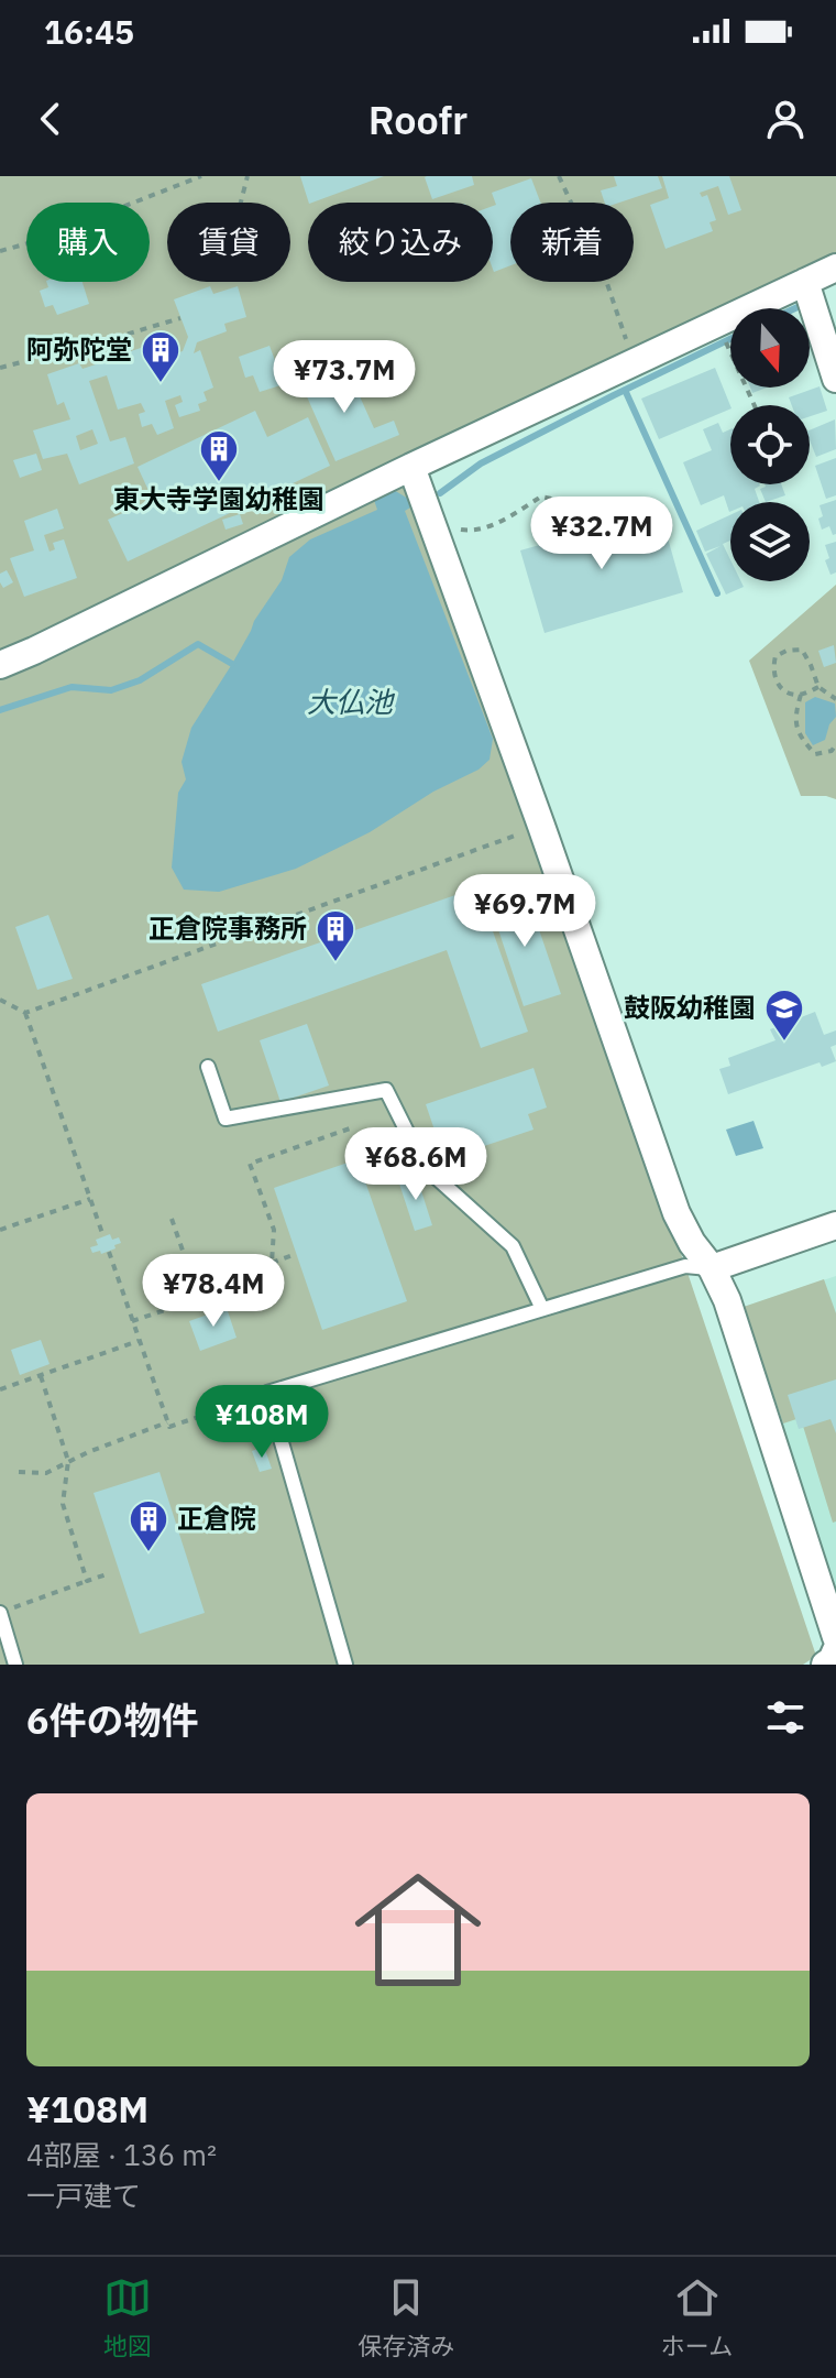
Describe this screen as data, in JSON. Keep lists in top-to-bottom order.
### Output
{
  "water": ["大仏池"],
  "places": {
    "building": [
      "阿弥陀堂",
      "東大寺学園幼稚園",
      "正倉院事務所",
      "正倉院"
    ],
    "school or university": ["鼓阪幼稚園"]
  },
  "north": "bottom",
  "page": {
    "status": "16:45",
    "header": "Roofr",
    "chip": [
      "購入",
      "賃貸",
      "絞り込み",
      "新着"
    ],
    "price": [
      "¥73.7M",
      "¥32.7M",
      "¥69.7M",
      "¥68.6M",
      "¥78.4M",
      "¥108M"
    ],
    "heading": "6件の物件",
    "list": [
      {
        "name": "¥108M",
        "note": "4部屋 · 136 m² · 一戸建て"
      }
    ],
    "tabs": ["地図", "保存済み", "ホーム"]
  }
}
